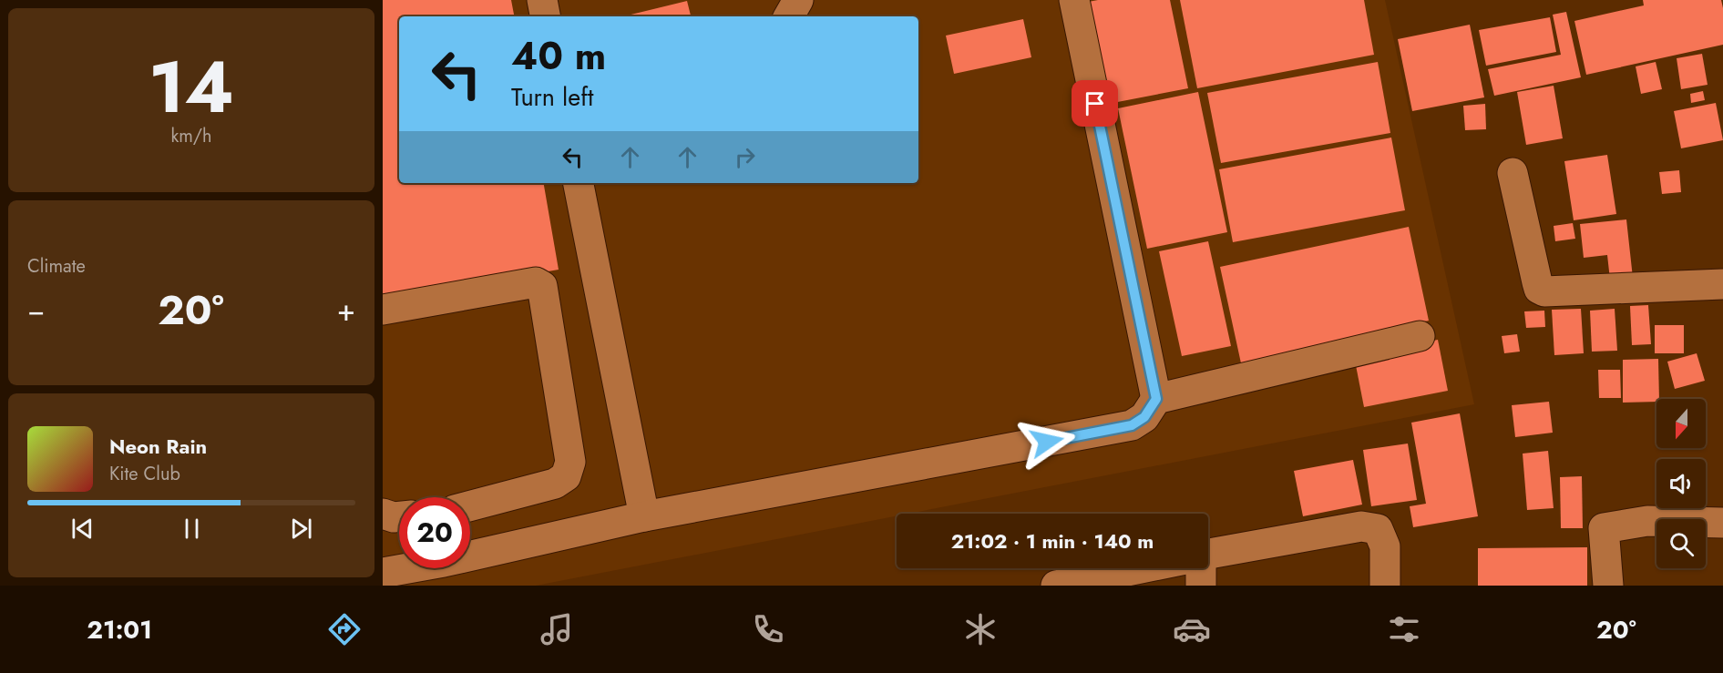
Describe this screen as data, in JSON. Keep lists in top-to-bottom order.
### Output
{
  "north": "bottom",
  "page": {
    "tile": [
      ["14", "km/h"],
      "Climate"
    ],
    "turn": ["40 m", "Turn left"],
    "heat": ["−", "20°", "+"],
    "song": ["Neon Rain", "Kite Club"],
    "limit": "20",
    "trip": "21:02 · 1 min · 140 m",
    "tabs": ["21:01", "20°"]
  }
}
